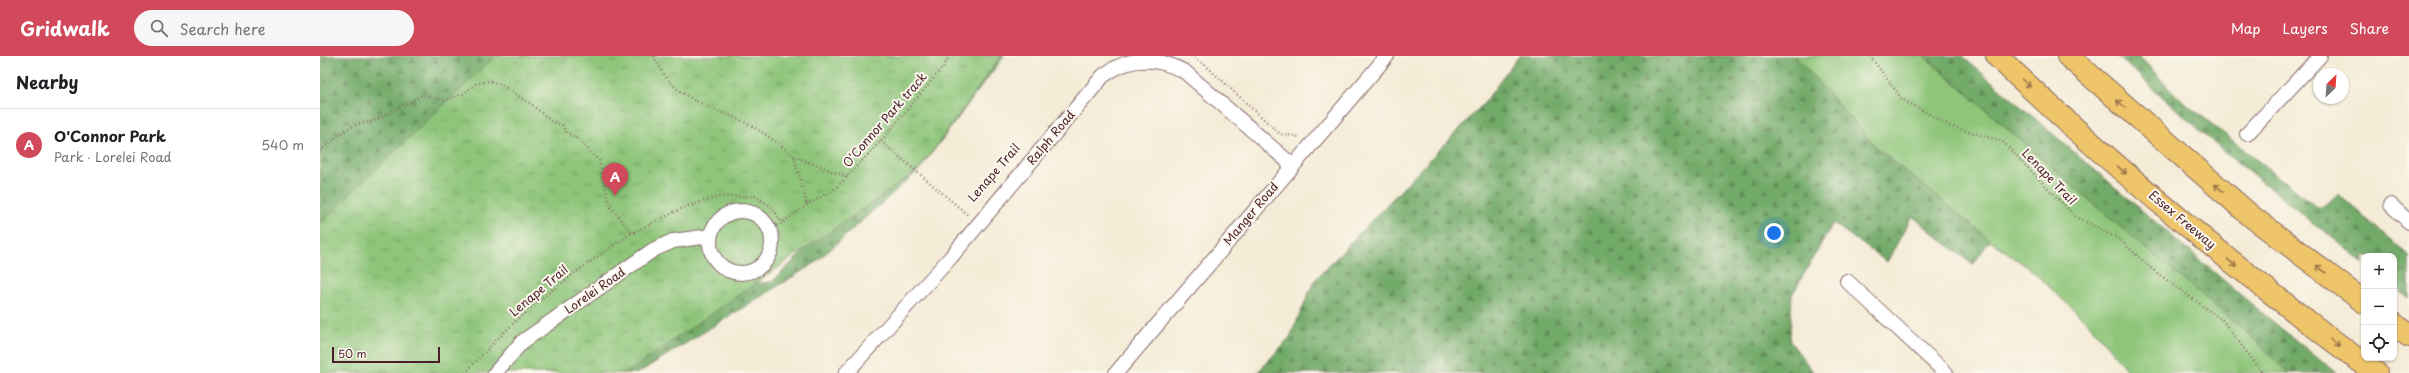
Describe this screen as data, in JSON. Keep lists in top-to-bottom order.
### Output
{
  "streets": {
    "highway": ["Essex Freeway"],
    "street": ["Ralph Road", "Manger Road", "Lorelei Road"],
    "path": ["O'Connor Park track", "Lenape Trail"]
  },
  "crossings": [
    ["O'Connor Park track", "Lenape Trail"],
    ["O'Connor Park track", "Lorelei Road"],
    ["Ralph Road", "Manger Road"],
    ["Lenape Trail", "Lorelei Road"]
  ],
  "scale_bar": "50 m",
  "north": "top right",
  "page": {
    "header": "Gridwalk",
    "search": "Search here",
    "nav": ["Map", "Layers", "Share"],
    "heading": "Nearby",
    "list": [
      {
        "mark": "A",
        "name": "O'Connor Park",
        "note": "Park · Lorelei Road",
        "value": "540 m"
      }
    ],
    "pins": "A",
    "map_buttons": ["+", "−"],
    "scale": "50 m"
  }
}
